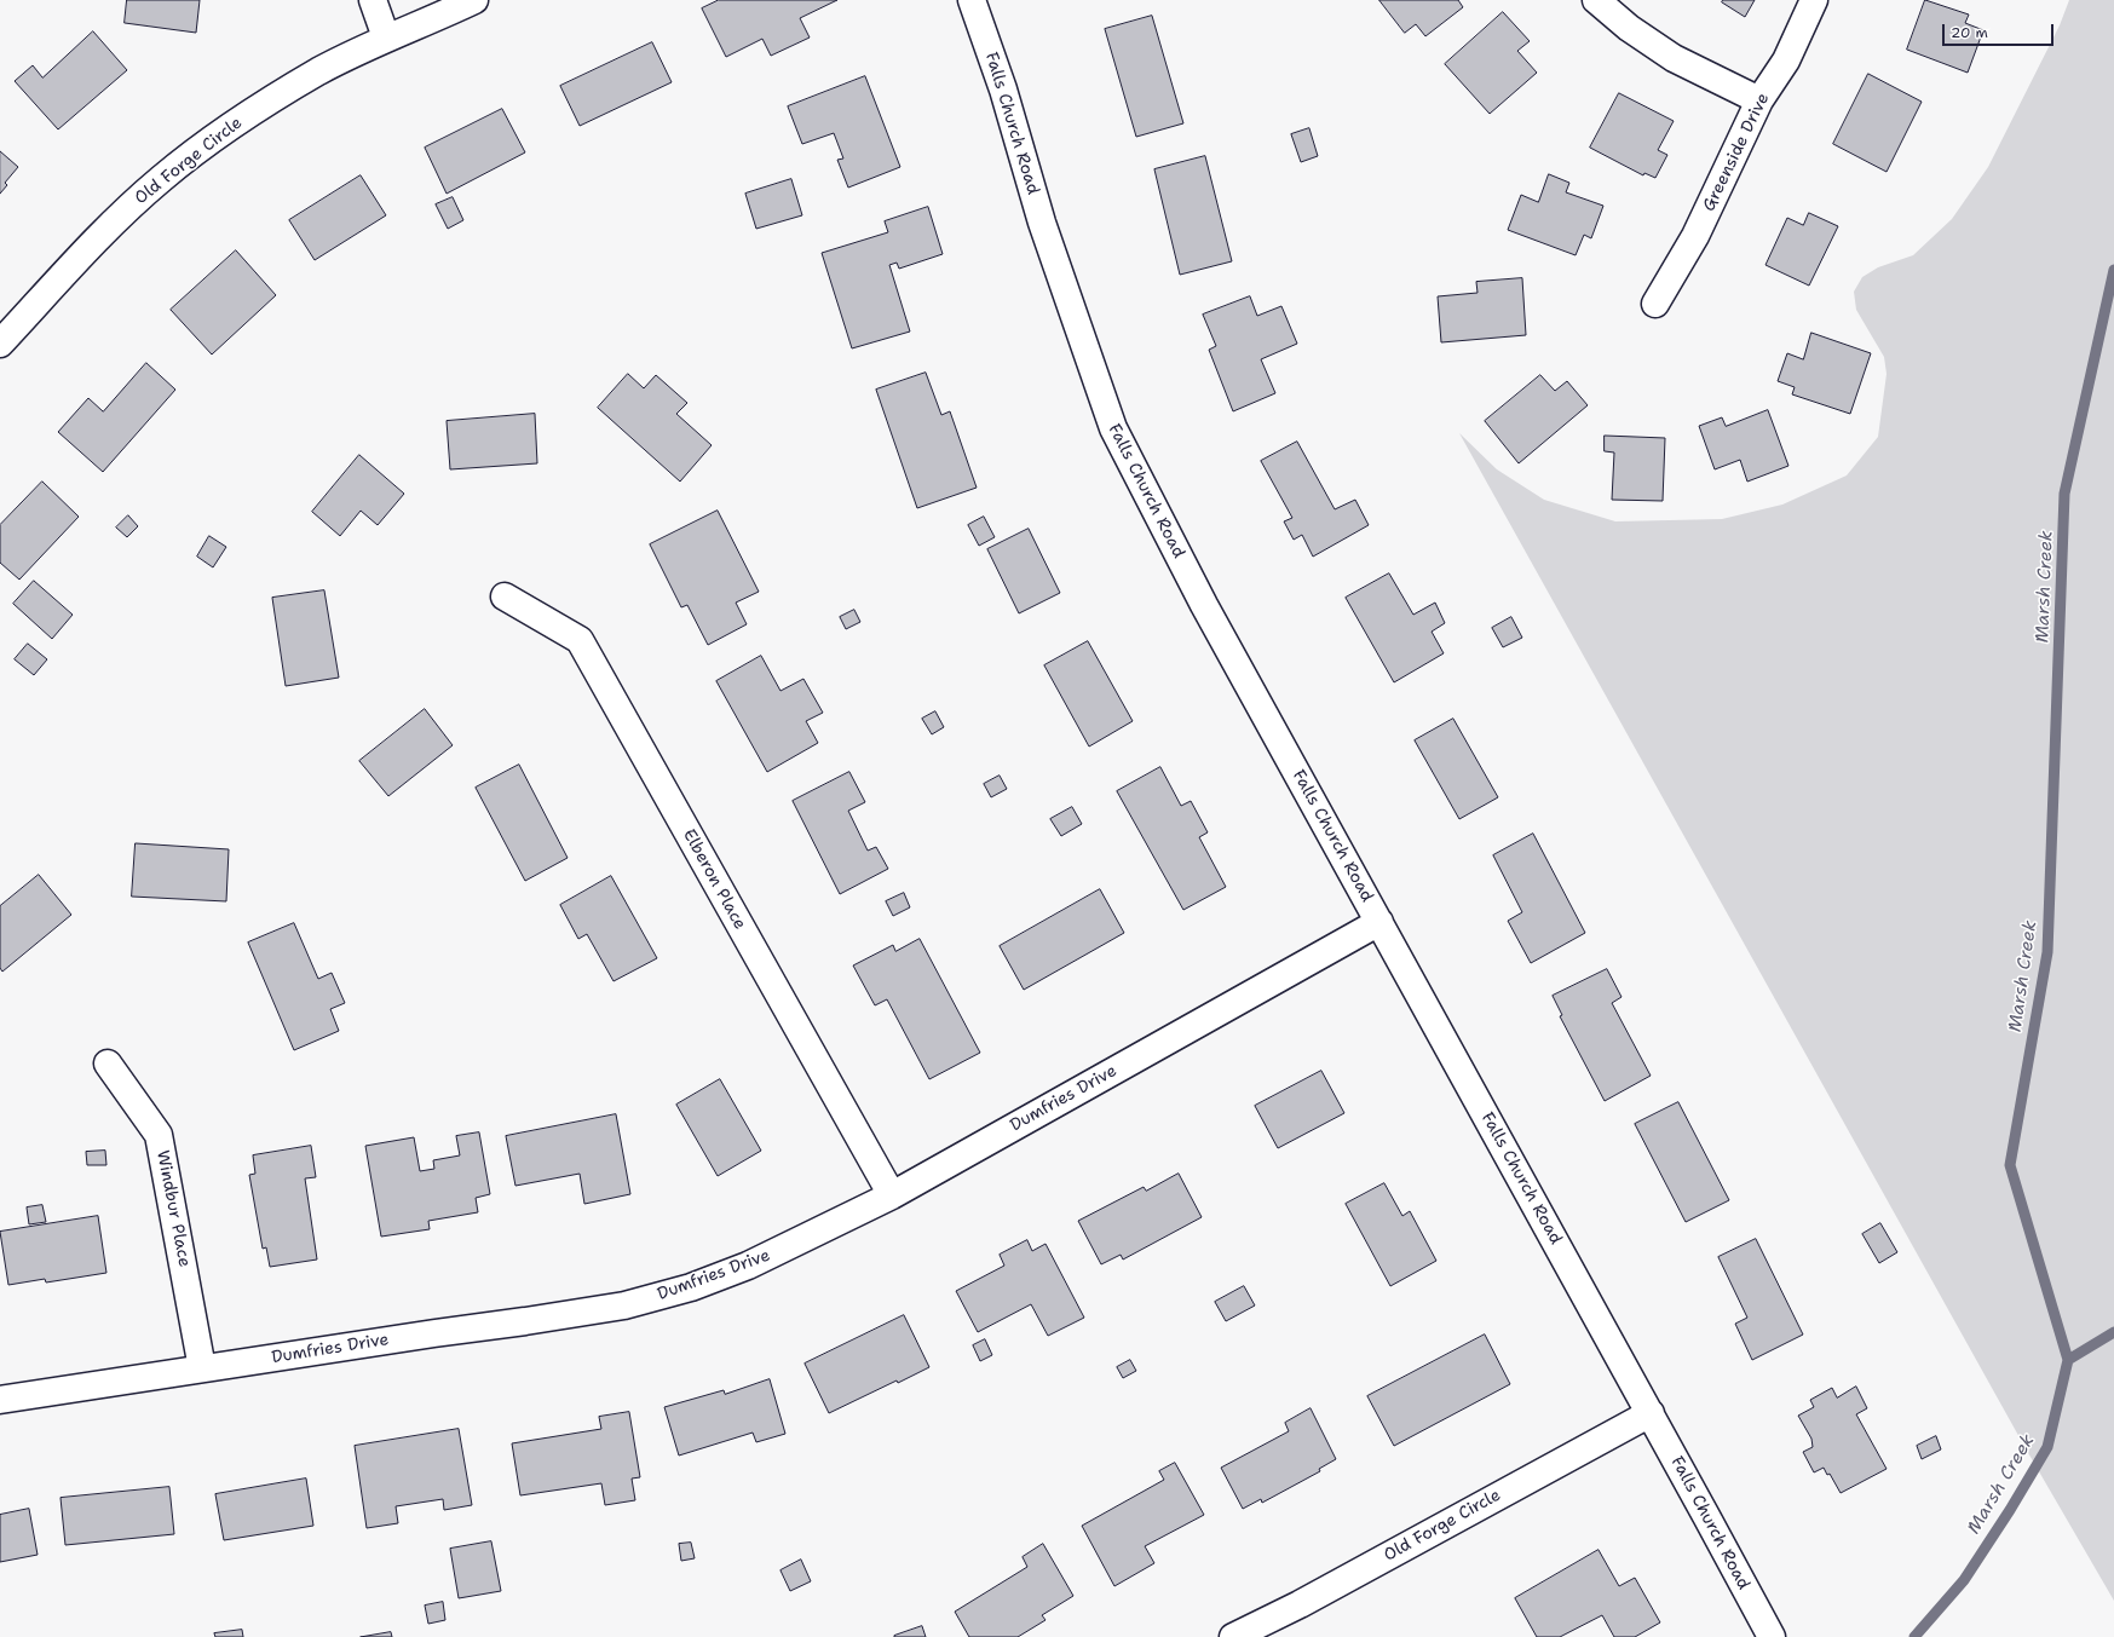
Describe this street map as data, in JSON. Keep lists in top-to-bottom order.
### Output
{
  "streets": {
    "street": [
      "Falls Church Road",
      "Greenside Drive",
      "Old Forge Circle",
      "Elberon Place",
      "Dumfries Drive",
      "Windbur Place"
    ]
  },
  "crossings": [
    ["Falls Church Road", "Old Forge Circle"],
    ["Falls Church Road", "Dumfries Drive"],
    ["Elberon Place", "Dumfries Drive"],
    ["Dumfries Drive", "Windbur Place"]
  ],
  "water": ["Marsh Creek"],
  "scale_bar": "20 m"
}
